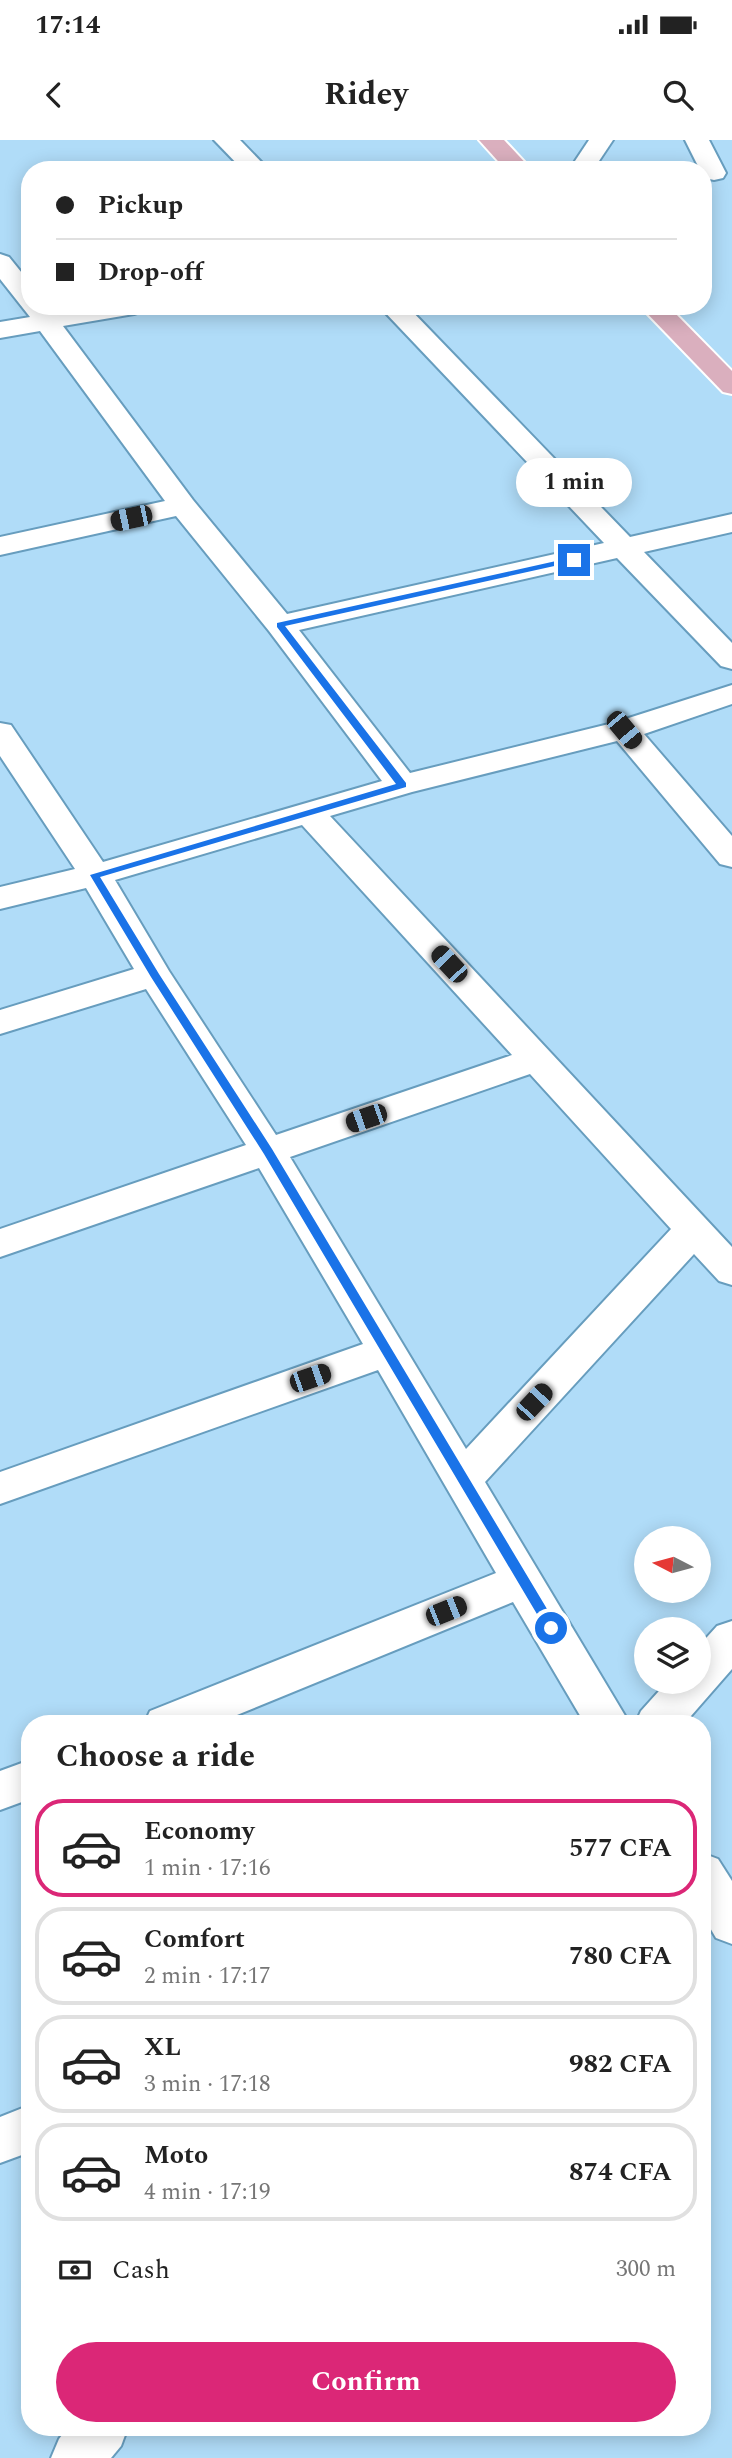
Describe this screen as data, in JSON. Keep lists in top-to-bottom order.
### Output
{
  "north": "left",
  "page": {
    "status": "17:14",
    "header": "Ridey",
    "banner": ["Pickup", "Drop-off"],
    "bubble": "1 min",
    "heading": "Choose a ride",
    "list": [
      {
        "name": "Economy",
        "note": "1 min · 17:16",
        "value": "577 CFA"
      },
      {
        "name": "Comfort",
        "note": "2 min · 17:17",
        "value": "780 CFA"
      },
      {
        "name": "XL",
        "note": "3 min · 17:18",
        "value": "982 CFA"
      },
      {
        "name": "Moto",
        "note": "4 min · 17:19",
        "value": "874 CFA"
      }
    ],
    "pay": ["Cash", "300 m"],
    "buttons": "Confirm"
  }
}
